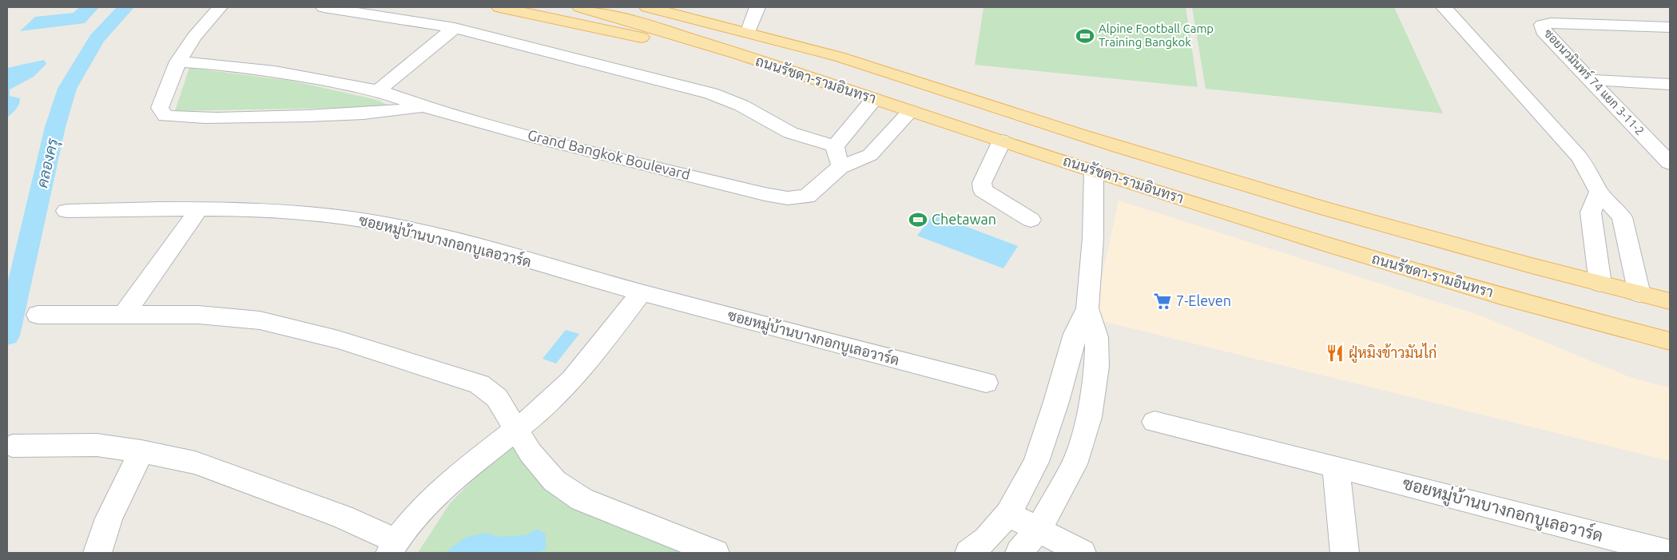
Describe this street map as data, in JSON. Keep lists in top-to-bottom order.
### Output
{
  "streets": {
    "main road": ["ถนนรัชดา-รามอินทรา"],
    "street": ["ซอยนวมินทร์ 74 แยก 3-11-2", "Grand Bangkok Boulevard", "ซอยหมู่บ้านบางกอกบูเลอวาร์ด"]
  },
  "crossings": [
    ["ถนนรัชดา-รามอินทรา", "Grand Bangkok Boulevard"]
  ],
  "water": ["คลองครุ"],
  "places": {
    "sports": ["Alpine Football Camp Training Bangkok", "Chetawan"],
    "supermarket": ["7-Eleven"],
    "restaurant": ["ฝู่หมิงข้าวมันไก่"]
  }
}
